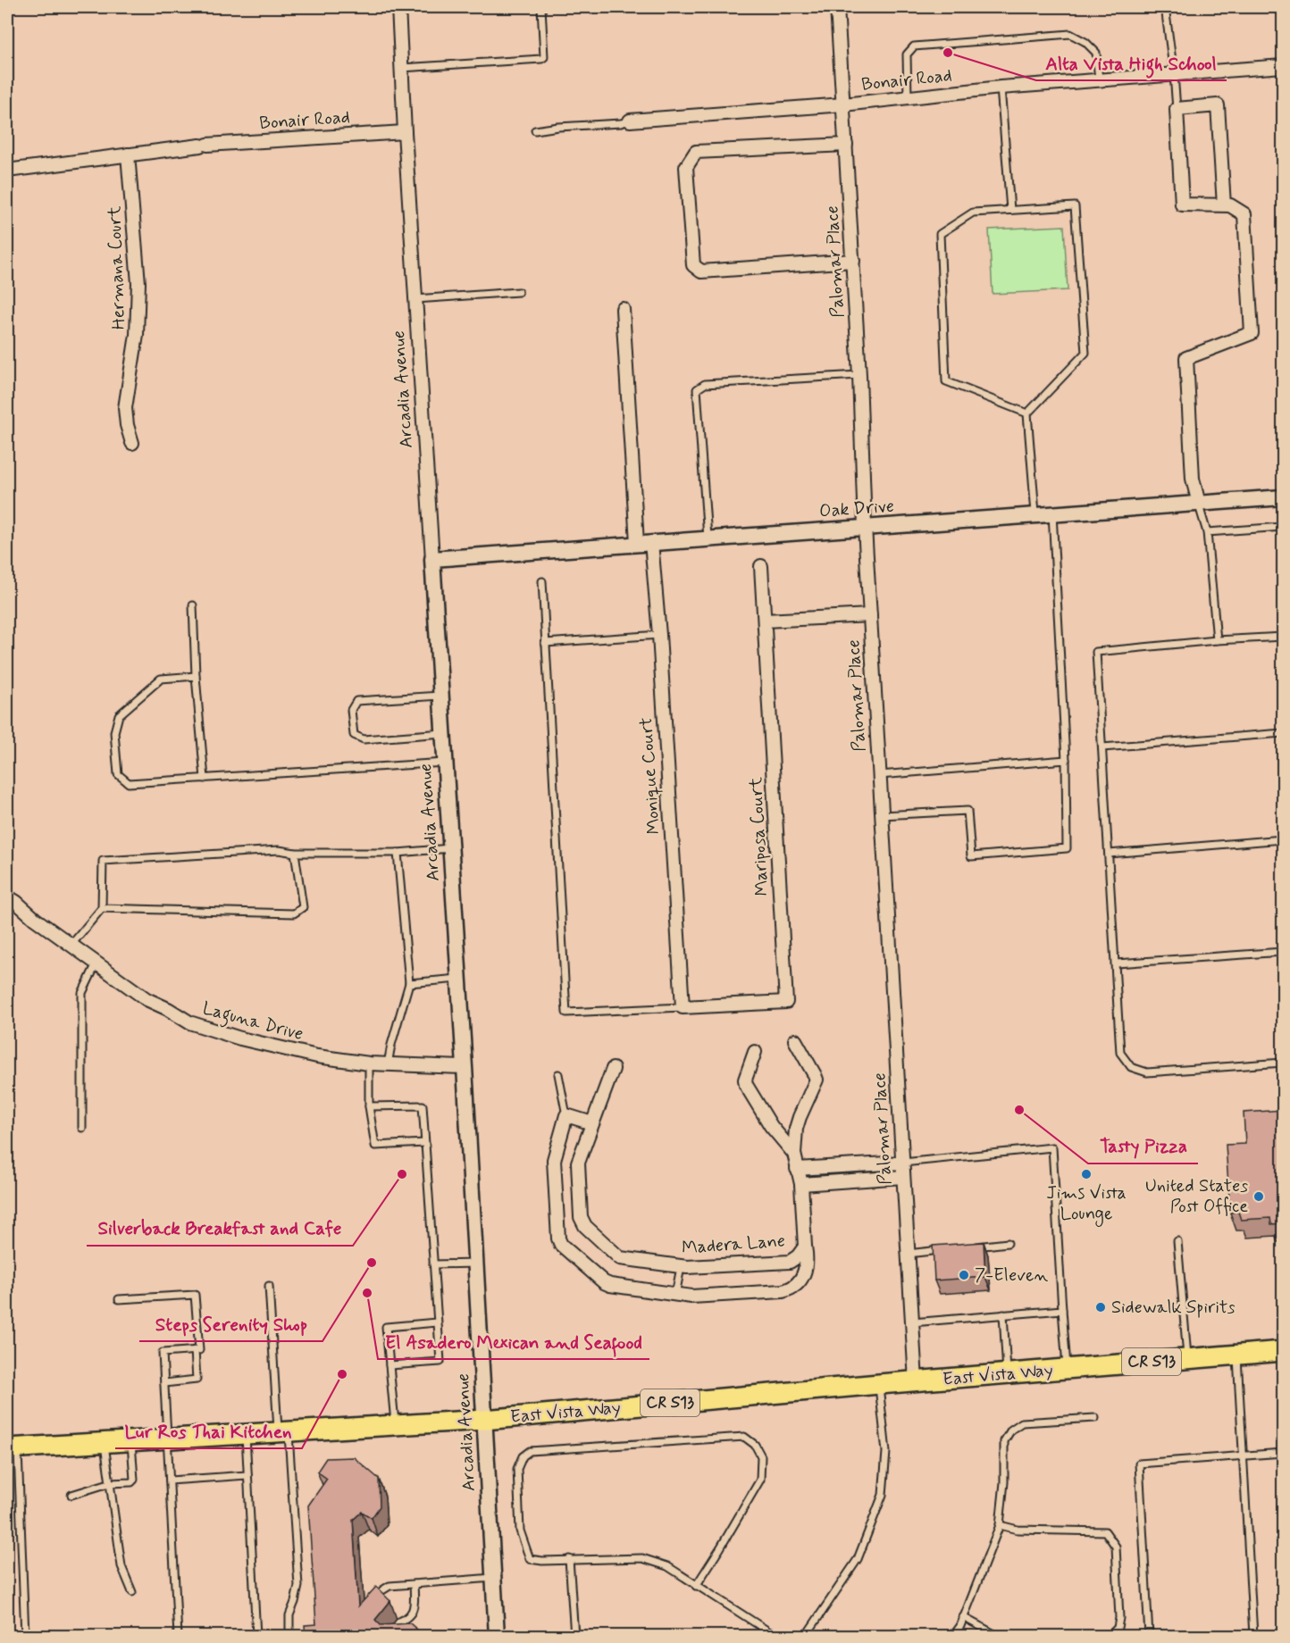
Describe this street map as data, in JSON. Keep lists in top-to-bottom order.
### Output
{
  "streets": {
    "main road": ["CR S13", "East Vista Way"],
    "street": [
      "Bonair Road",
      "Palomar Place",
      "Hermana Court",
      "Arcadia Avenue",
      "Oak Drive",
      "Monique Court",
      "Mariposa Court",
      "Laguna Drive",
      "Madera Lane"
    ]
  },
  "crossings": [
    ["Bonair Road", "Palomar Place"],
    ["Bonair Road", "Hermana Court"],
    ["Bonair Road", "Arcadia Avenue"],
    ["Palomar Place", "Oak Drive"],
    ["Palomar Place", "East Vista Way"],
    ["Arcadia Avenue", "Oak Drive"],
    ["Arcadia Avenue", "Laguna Drive"],
    ["Arcadia Avenue", "East Vista Way"],
    ["Oak Drive", "Monique Court"],
    ["Monique Court", "Mariposa Court"]
  ],
  "places": [
    "Alta Vista High School",
    "Tasty Pizza",
    "Silverback Breakfast and Cafe",
    "Jims Vista Lounge",
    "United States Post Office",
    "Steps Serenity Shop",
    "7-Eleven",
    "El Asadero Mexican and Seafood",
    "Sidewalk Spirits",
    "Lur Ros Thai Kitchen"
  ]
}
